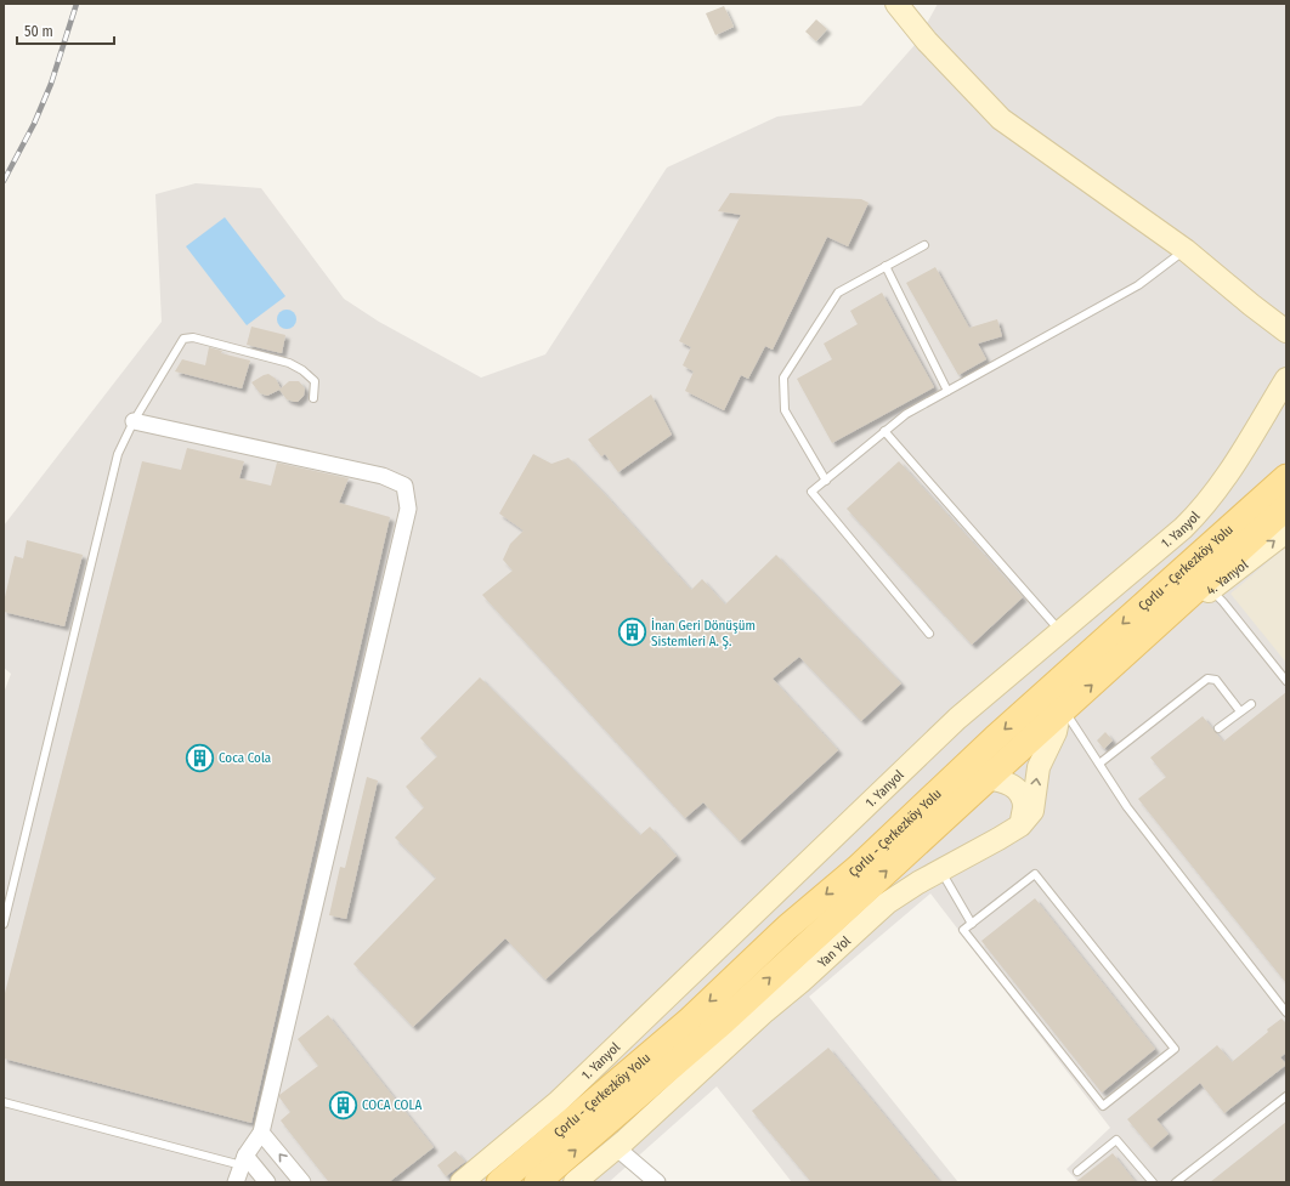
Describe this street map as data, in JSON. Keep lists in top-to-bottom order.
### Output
{
  "streets": {
    "main road": [
      "1. Yanyol",
      "Çorlu - Çerkezköy Yolu",
      "4. Yanyol",
      "Yan Yol"
    ]
  },
  "crossings": [
    ["Çorlu - Çerkezköy Yolu", "4. Yanyol"],
    ["Çorlu - Çerkezköy Yolu", "Yan Yol"]
  ],
  "one_way": ["4. Yanyol"],
  "places": {
    "building": ["İnan Geri Dönüşüm Sistemleri A. Ş.", "Coca Cola", "COCA COLA"]
  },
  "scale_bar": "50 m"
}
